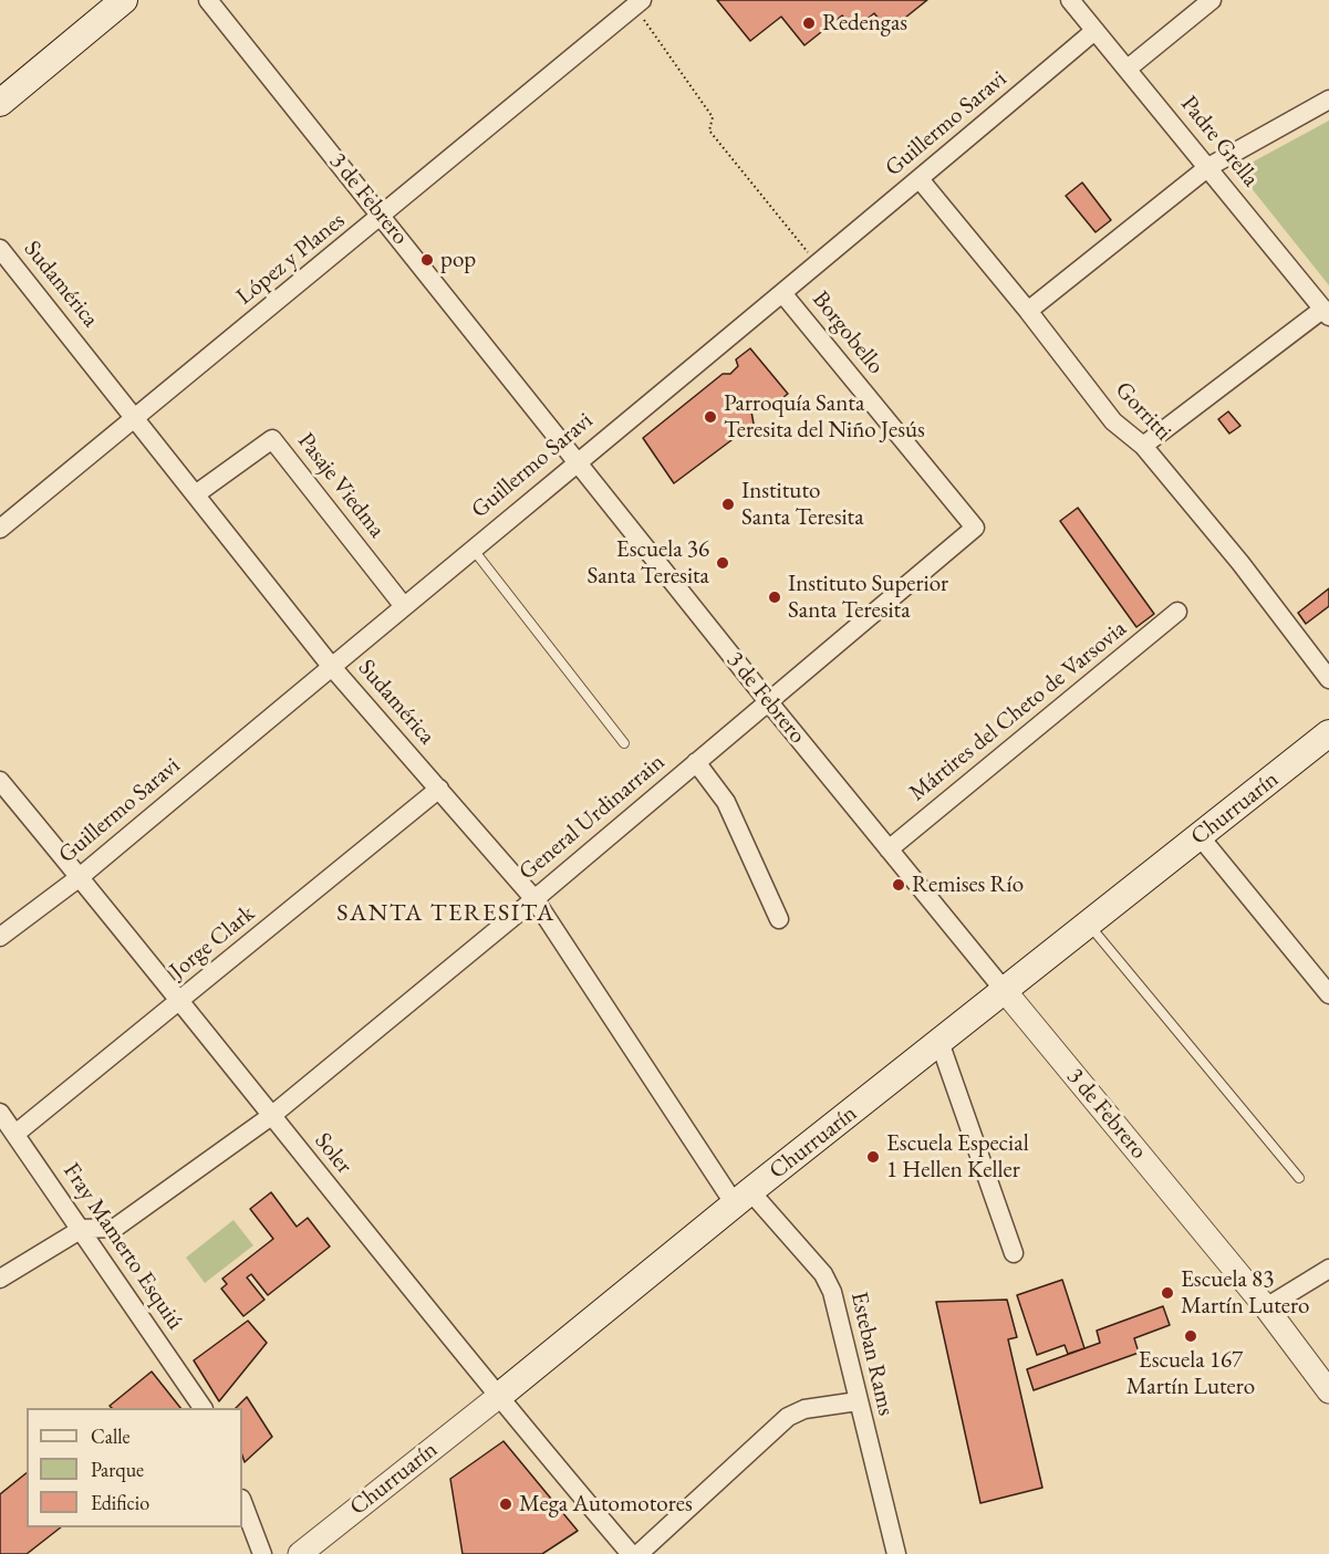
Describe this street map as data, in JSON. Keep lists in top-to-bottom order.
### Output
{
  "streets": {
    "main road": ["Churruarín"],
    "street": [
      "Guillermo Saravi",
      "Padre Grella",
      "3 de Febrero",
      "López y Planes",
      "Sudamérica",
      "Borgobello",
      "Gorritti",
      "Pasaje Viedma",
      "Mártires del Cheto de Varsovia",
      "General Urdinarrain",
      "Jorge Clark",
      "Soler",
      "Fray Mamerto Esquiú",
      "Esteban Rams"
    ]
  },
  "crossings": [
    ["Guillermo Saravi", "Padre Grella"],
    ["Guillermo Saravi", "3 de Febrero"],
    ["Guillermo Saravi", "Sudamérica"],
    ["Guillermo Saravi", "Borgobello"],
    ["Guillermo Saravi", "Gorritti"],
    ["Guillermo Saravi", "Pasaje Viedma"],
    ["Guillermo Saravi", "Soler"],
    ["3 de Febrero", "López y Planes"],
    ["3 de Febrero", "Mártires del Cheto de Varsovia"],
    ["3 de Febrero", "Churruarín"],
    ["3 de Febrero", "General Urdinarrain"],
    ["López y Planes", "Sudamérica"],
    ["Sudamérica", "Pasaje Viedma"],
    ["Sudamérica", "Churruarín"],
    ["Sudamérica", "General Urdinarrain"],
    ["Sudamérica", "Jorge Clark"],
    ["Sudamérica", "Esteban Rams"],
    ["Borgobello", "General Urdinarrain"],
    ["Churruarín", "Soler"],
    ["Churruarín", "Esteban Rams"],
    ["General Urdinarrain", "Soler"],
    ["General Urdinarrain", "Fray Mamerto Esquiú"],
    ["Jorge Clark", "Soler"],
    ["Jorge Clark", "Fray Mamerto Esquiú"]
  ],
  "districts": ["SANTA TERESITA"],
  "places": [
    "Redengas",
    "pop",
    "Parroquía Santa Teresita del Niño Jesús",
    "Instituto Santa Teresita",
    "Escuela 36 Santa Teresita",
    "Instituto Superior Santa Teresita",
    "Remises Río",
    "Escuela Especial 1 Hellen Keller",
    "Escuela 83 Martín Lutero",
    "Escuela 167 Martín Lutero",
    "Mega Automotores"
  ],
  "legend": ["Calle", "Parque", "Edificio"]
}
